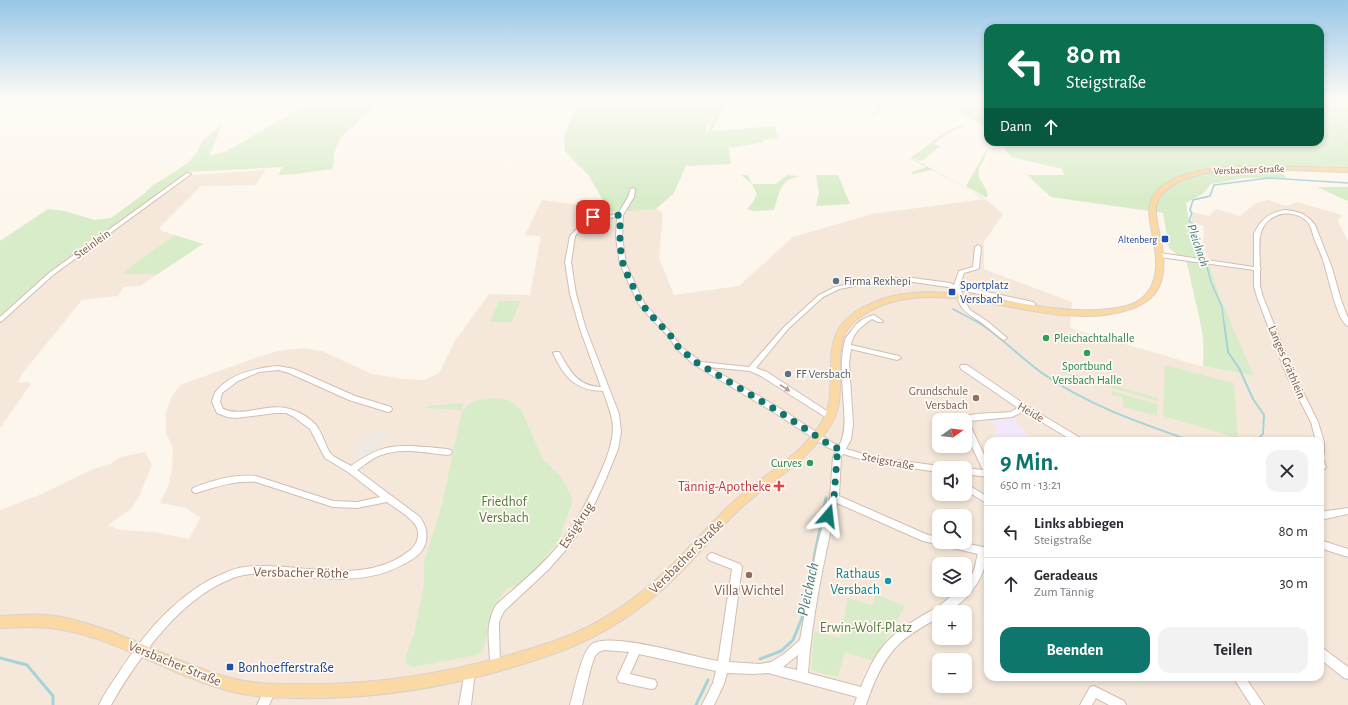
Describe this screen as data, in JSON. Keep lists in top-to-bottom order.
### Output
{
  "streets": {
    "main road": ["Versbacher Straße"],
    "street": [
      "Steinlein",
      "Langes Gräthlein",
      "Heide",
      "Steigstraße",
      "Essigkrug",
      "Versbacher Röthe"
    ]
  },
  "crossings": [
    ["Versbacher Straße", "Steigstraße"],
    ["Versbacher Straße", "Essigkrug"],
    ["Versbacher Straße", "Versbacher Röthe"],
    ["Steigstraße", "Essigkrug"]
  ],
  "water": ["Pleichach"],
  "parks": ["Friedhof Versbach", "Erwin-Wolf-Platz"],
  "places": {
    "transit": ["Altenberg", "Sportplatz Versbach", "Bonhoefferstraße"],
    "other": [
      "Firma Rexhepi",
      "Pleichachtalhalle",
      "Sportbund Versbach Halle",
      "FF Versbach",
      "Grundschule Versbach",
      "Curves",
      "Villa Wichtel",
      "Rathaus Versbach"
    ],
    "health": ["Tännig-Apotheke"]
  },
  "north": "right",
  "page": {
    "turn": ["80 m", "Steigstraße"],
    "then": "Dann",
    "map_buttons": ["+", "−"],
    "heading": ["9 Min.", "650 m · 13:21"],
    "list": [
      {
        "name": "Links abbiegen",
        "note": "Steigstraße",
        "value": "80 m"
      },
      {
        "name": "Geradeaus",
        "note": "Zum Tännig",
        "value": "30 m"
      }
    ],
    "buttons": ["Beenden", "Teilen"]
  }
}
